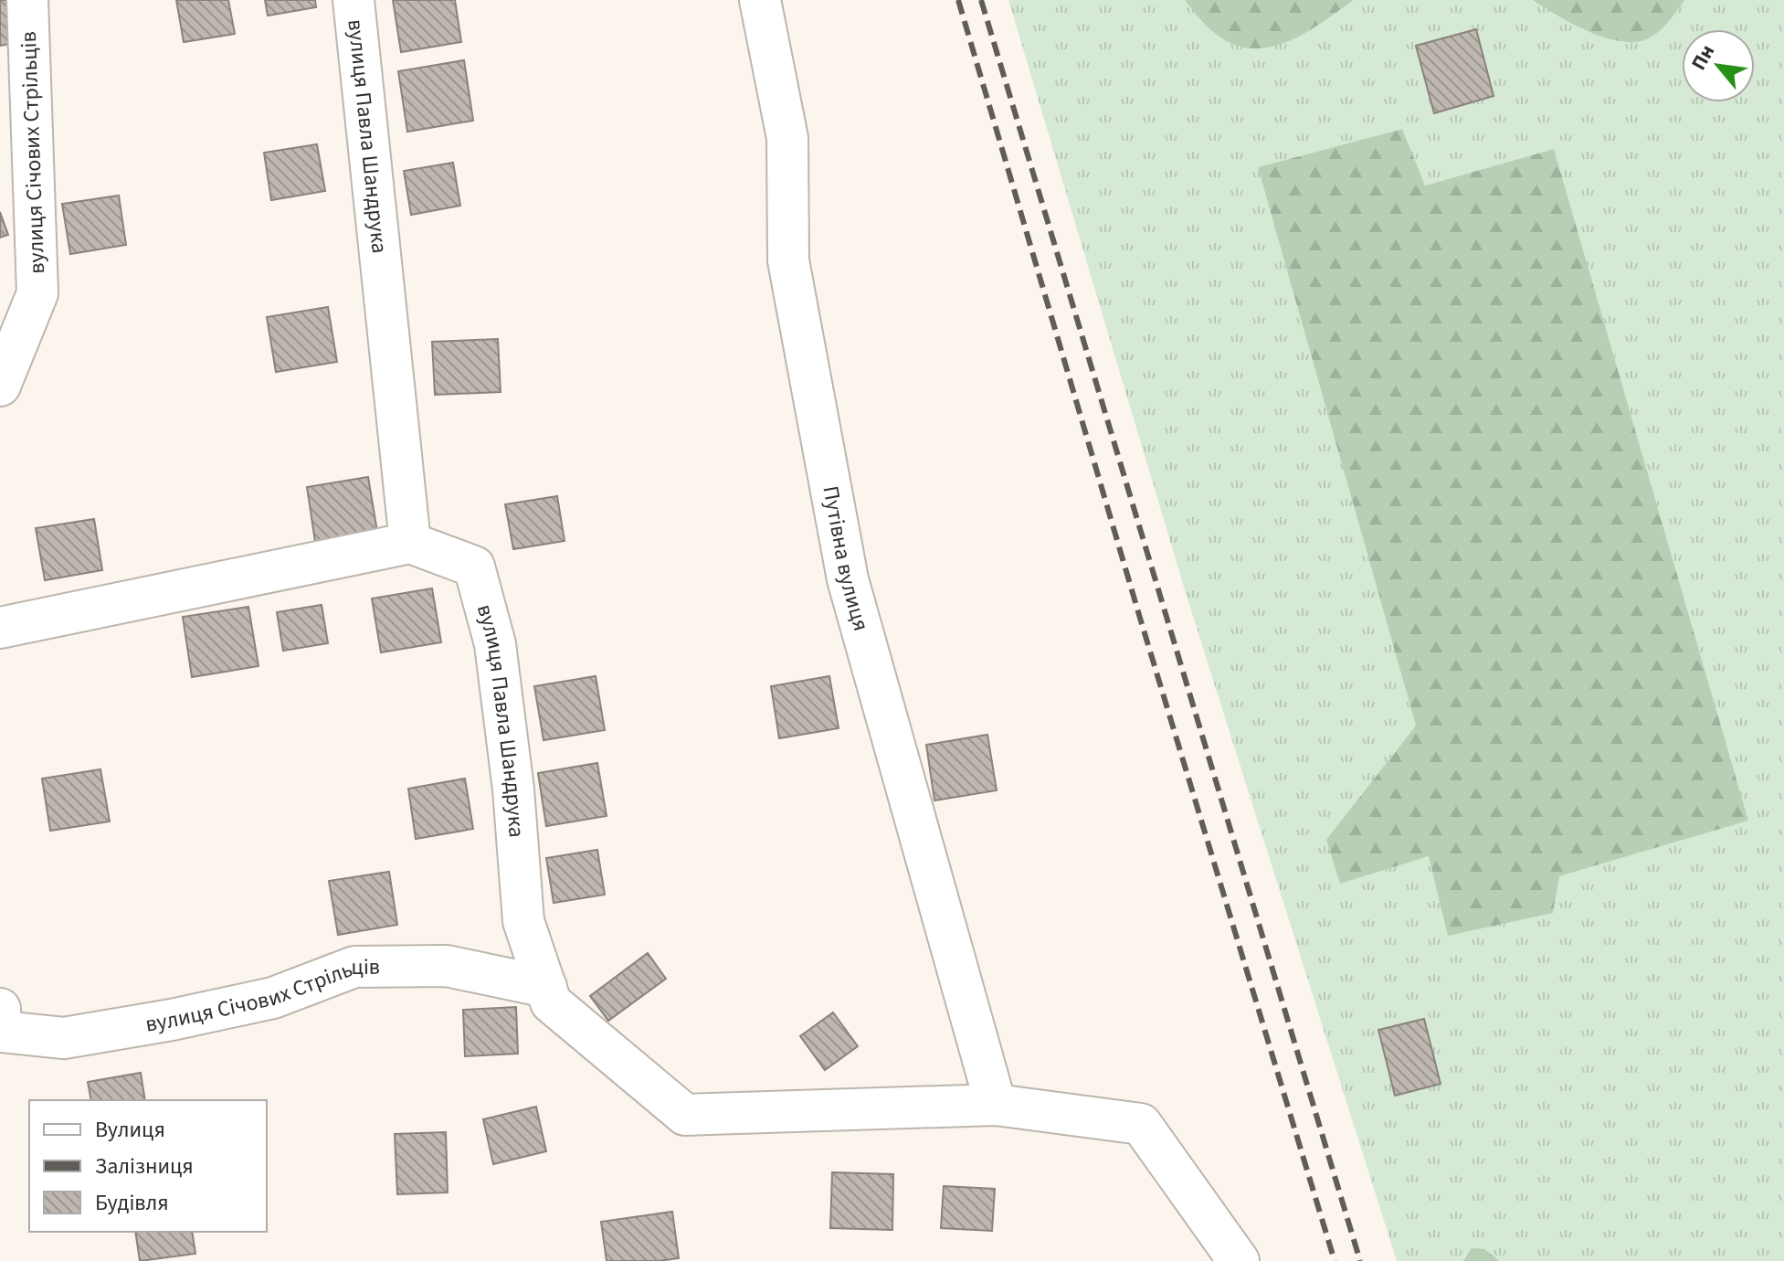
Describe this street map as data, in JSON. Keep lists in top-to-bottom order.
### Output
{
  "streets": {
    "street": ["вулиця Павла Шандрука", "вулиця Січових Стрільців", "Путівна вулиця"]
  },
  "crossings": [
    ["вулиця Павла Шандрука", "вулиця Січових Стрільців"],
    ["вулиця Павла Шандрука", "Путівна вулиця"]
  ],
  "legend": ["Вулиця", "Залізниця", "Будівля"],
  "north": "top left"
}
